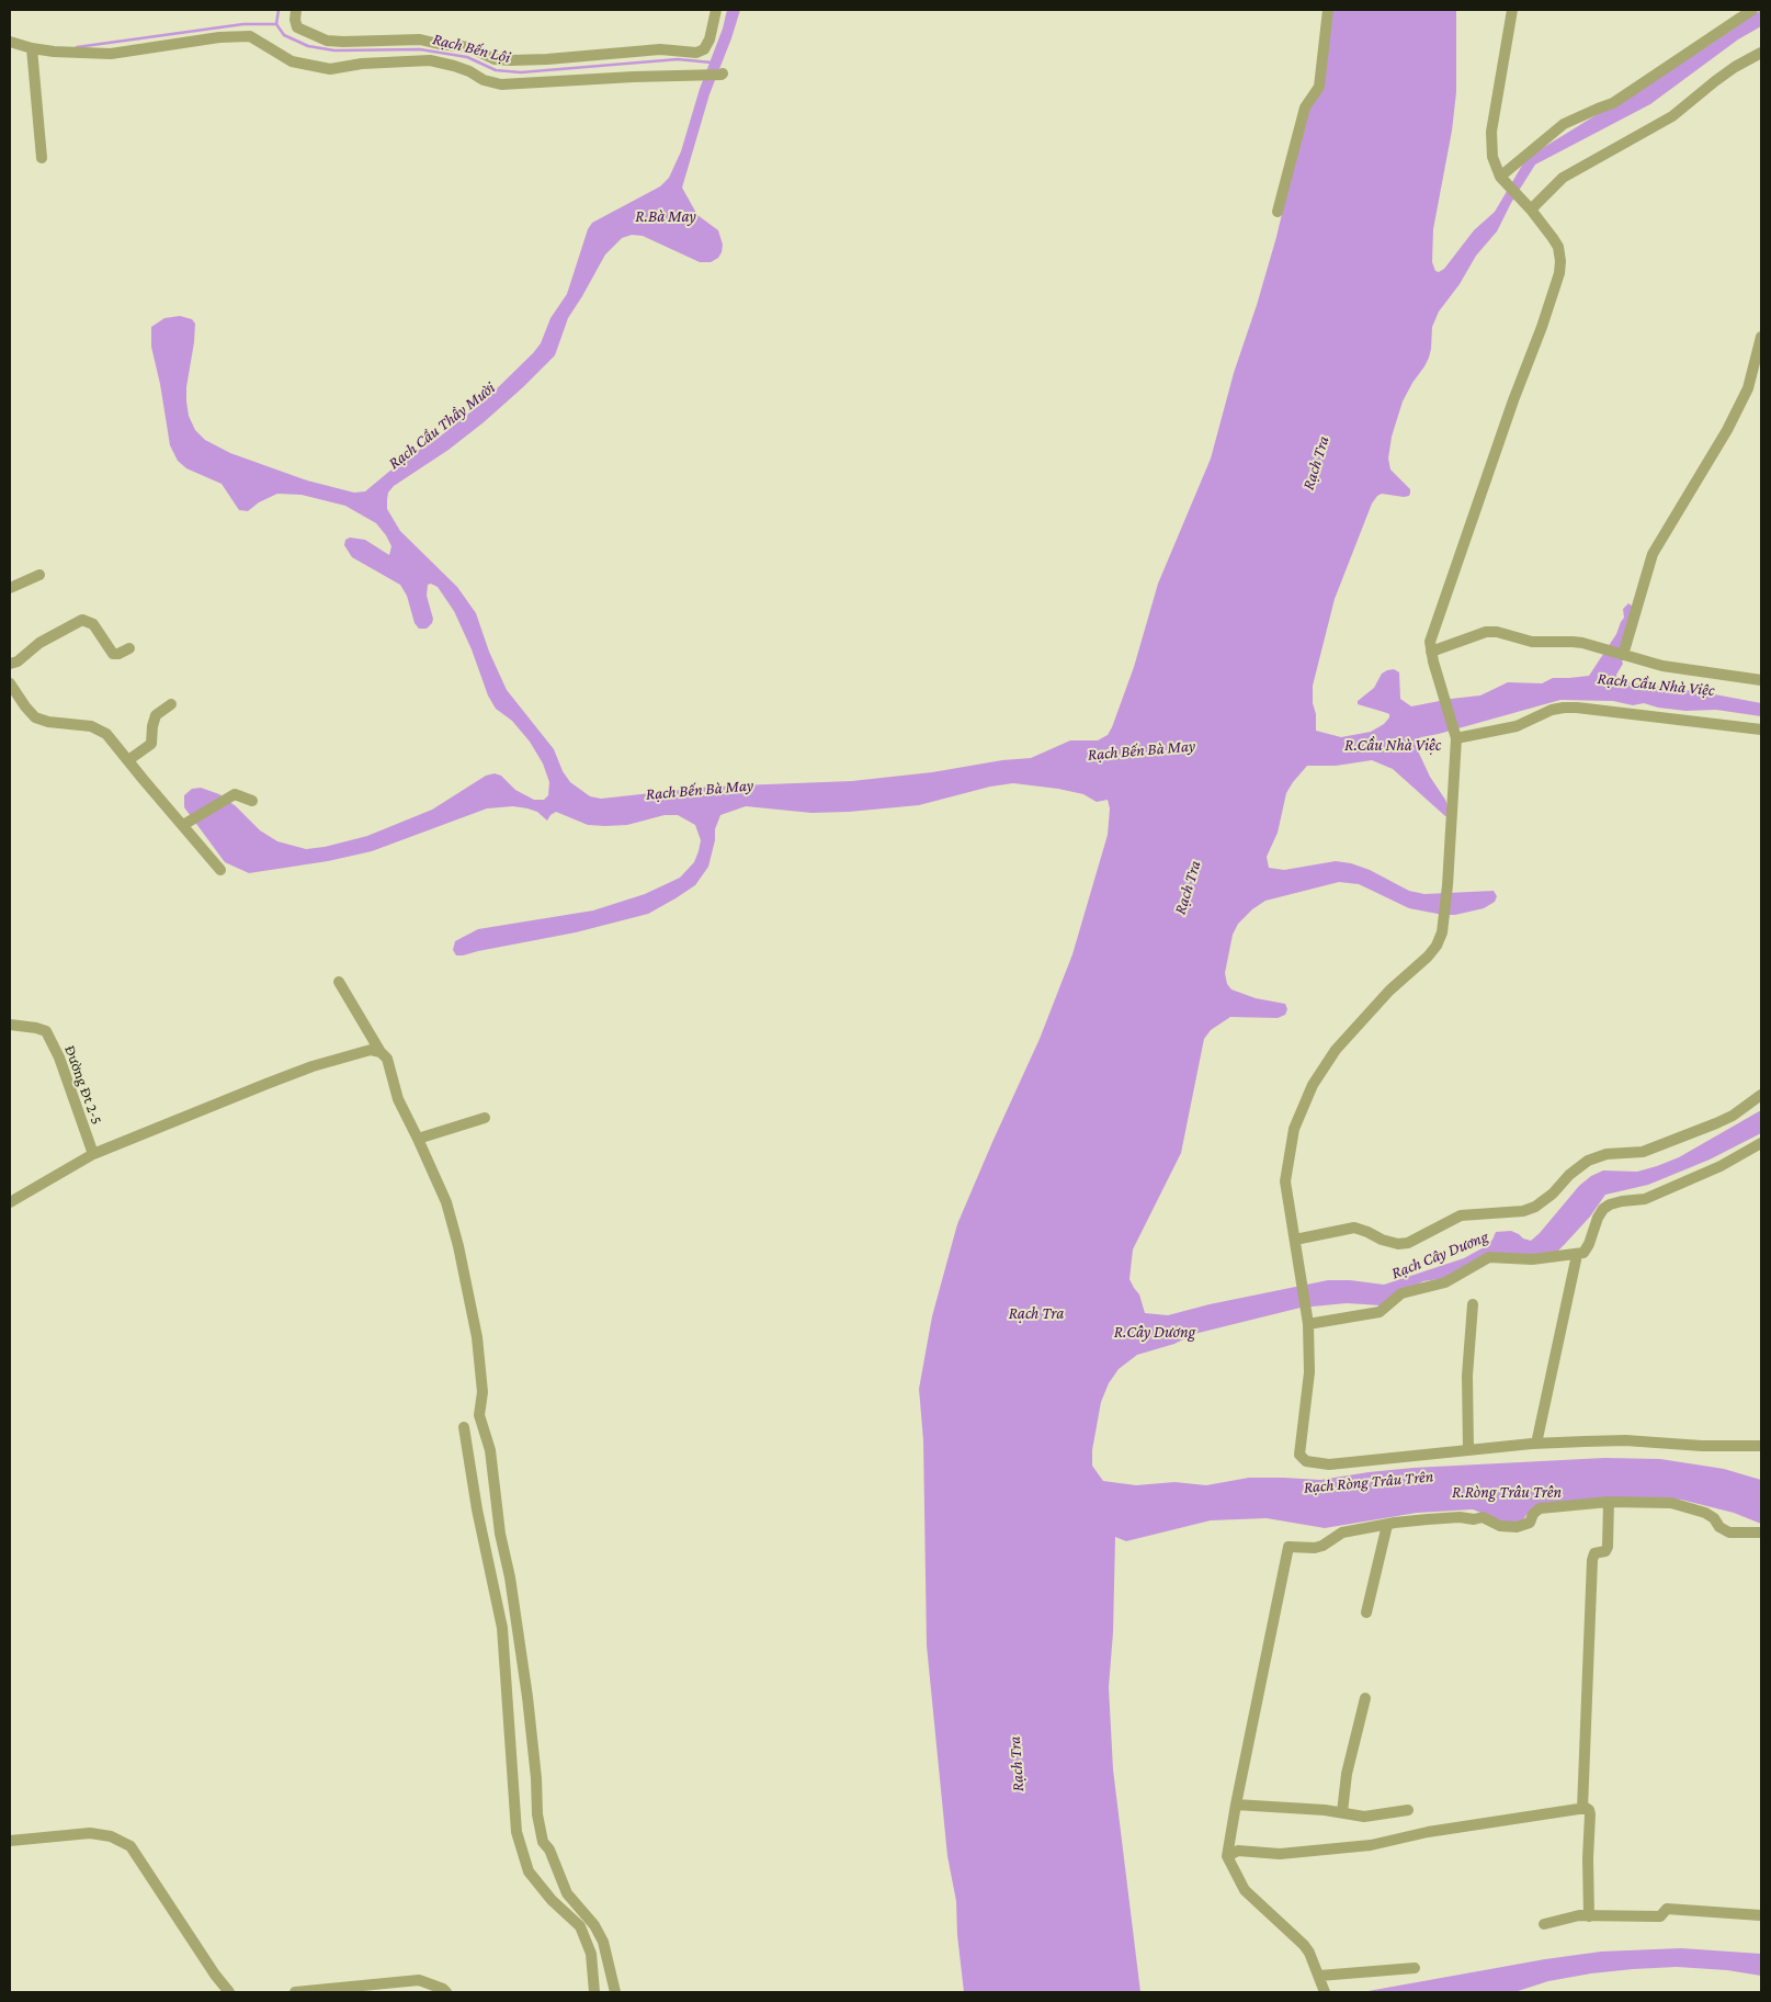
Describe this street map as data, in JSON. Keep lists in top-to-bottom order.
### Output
{
  "streets": {
    "street": ["Đường Đt 2-5"]
  },
  "water": [
    "Rạch Bến Lội",
    "R.Bà May",
    "Rạch Cầu Thầy Mười",
    "Rạch Tra",
    "Rạch Cầu Nhà Việc",
    "R.Cầu Nhà Việc",
    "Rạch Bến Bà May",
    "Rạch Cây Dương",
    "R.Cây Dương",
    "Rạch Ròng Trâu Trên",
    "R.Ròng Trâu Trên"
  ]
}
